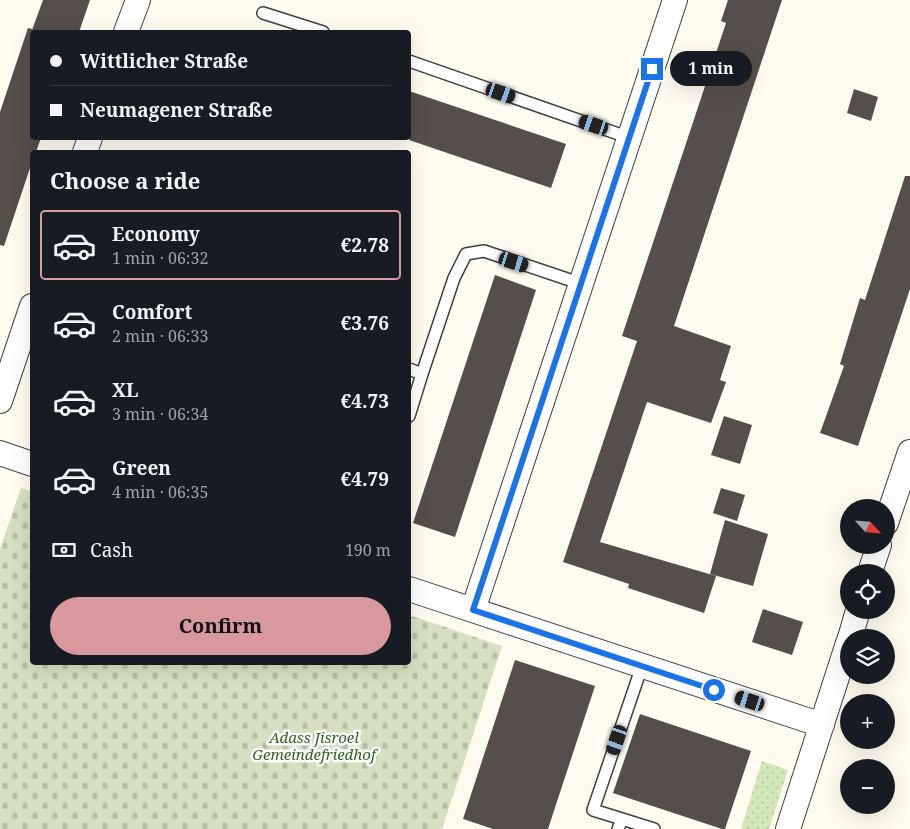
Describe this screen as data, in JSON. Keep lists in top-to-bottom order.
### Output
{
  "parks": ["Adass Jisroel Gemeindefriedhof"],
  "north": "bottom right",
  "page": {
    "banner": ["Wittlicher Straße", "Neumagener Straße"],
    "bubble": "1 min",
    "heading": "Choose a ride",
    "list": [
      {
        "name": "Economy",
        "note": "1 min · 06:32",
        "value": "€2.78"
      },
      {
        "name": "Comfort",
        "note": "2 min · 06:33",
        "value": "€3.76"
      },
      {
        "name": "XL",
        "note": "3 min · 06:34",
        "value": "€4.73"
      },
      {
        "name": "Green",
        "note": "4 min · 06:35",
        "value": "€4.79"
      }
    ],
    "map_buttons": ["+", "−"],
    "pay": ["Cash", "190 m"],
    "buttons": "Confirm"
  }
}
